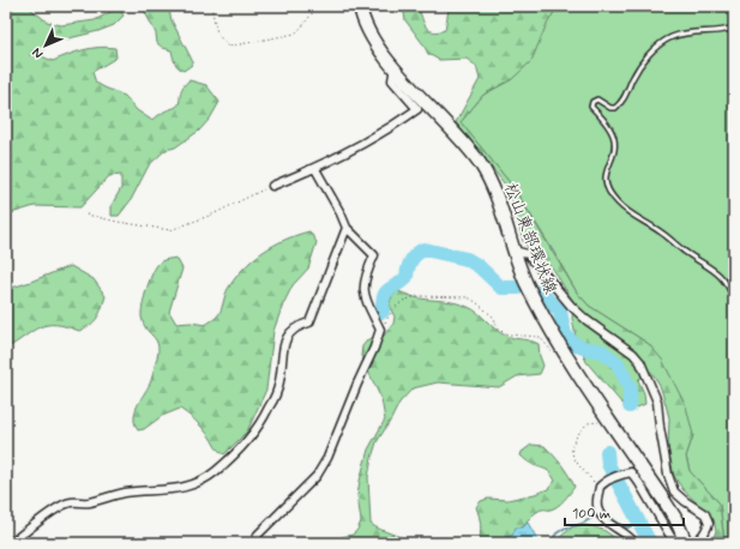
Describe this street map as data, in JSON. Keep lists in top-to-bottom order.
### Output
{
  "streets": {
    "main road": ["松山東部環状線"]
  },
  "scale_bar": "100 m",
  "north": "bottom left"
}
